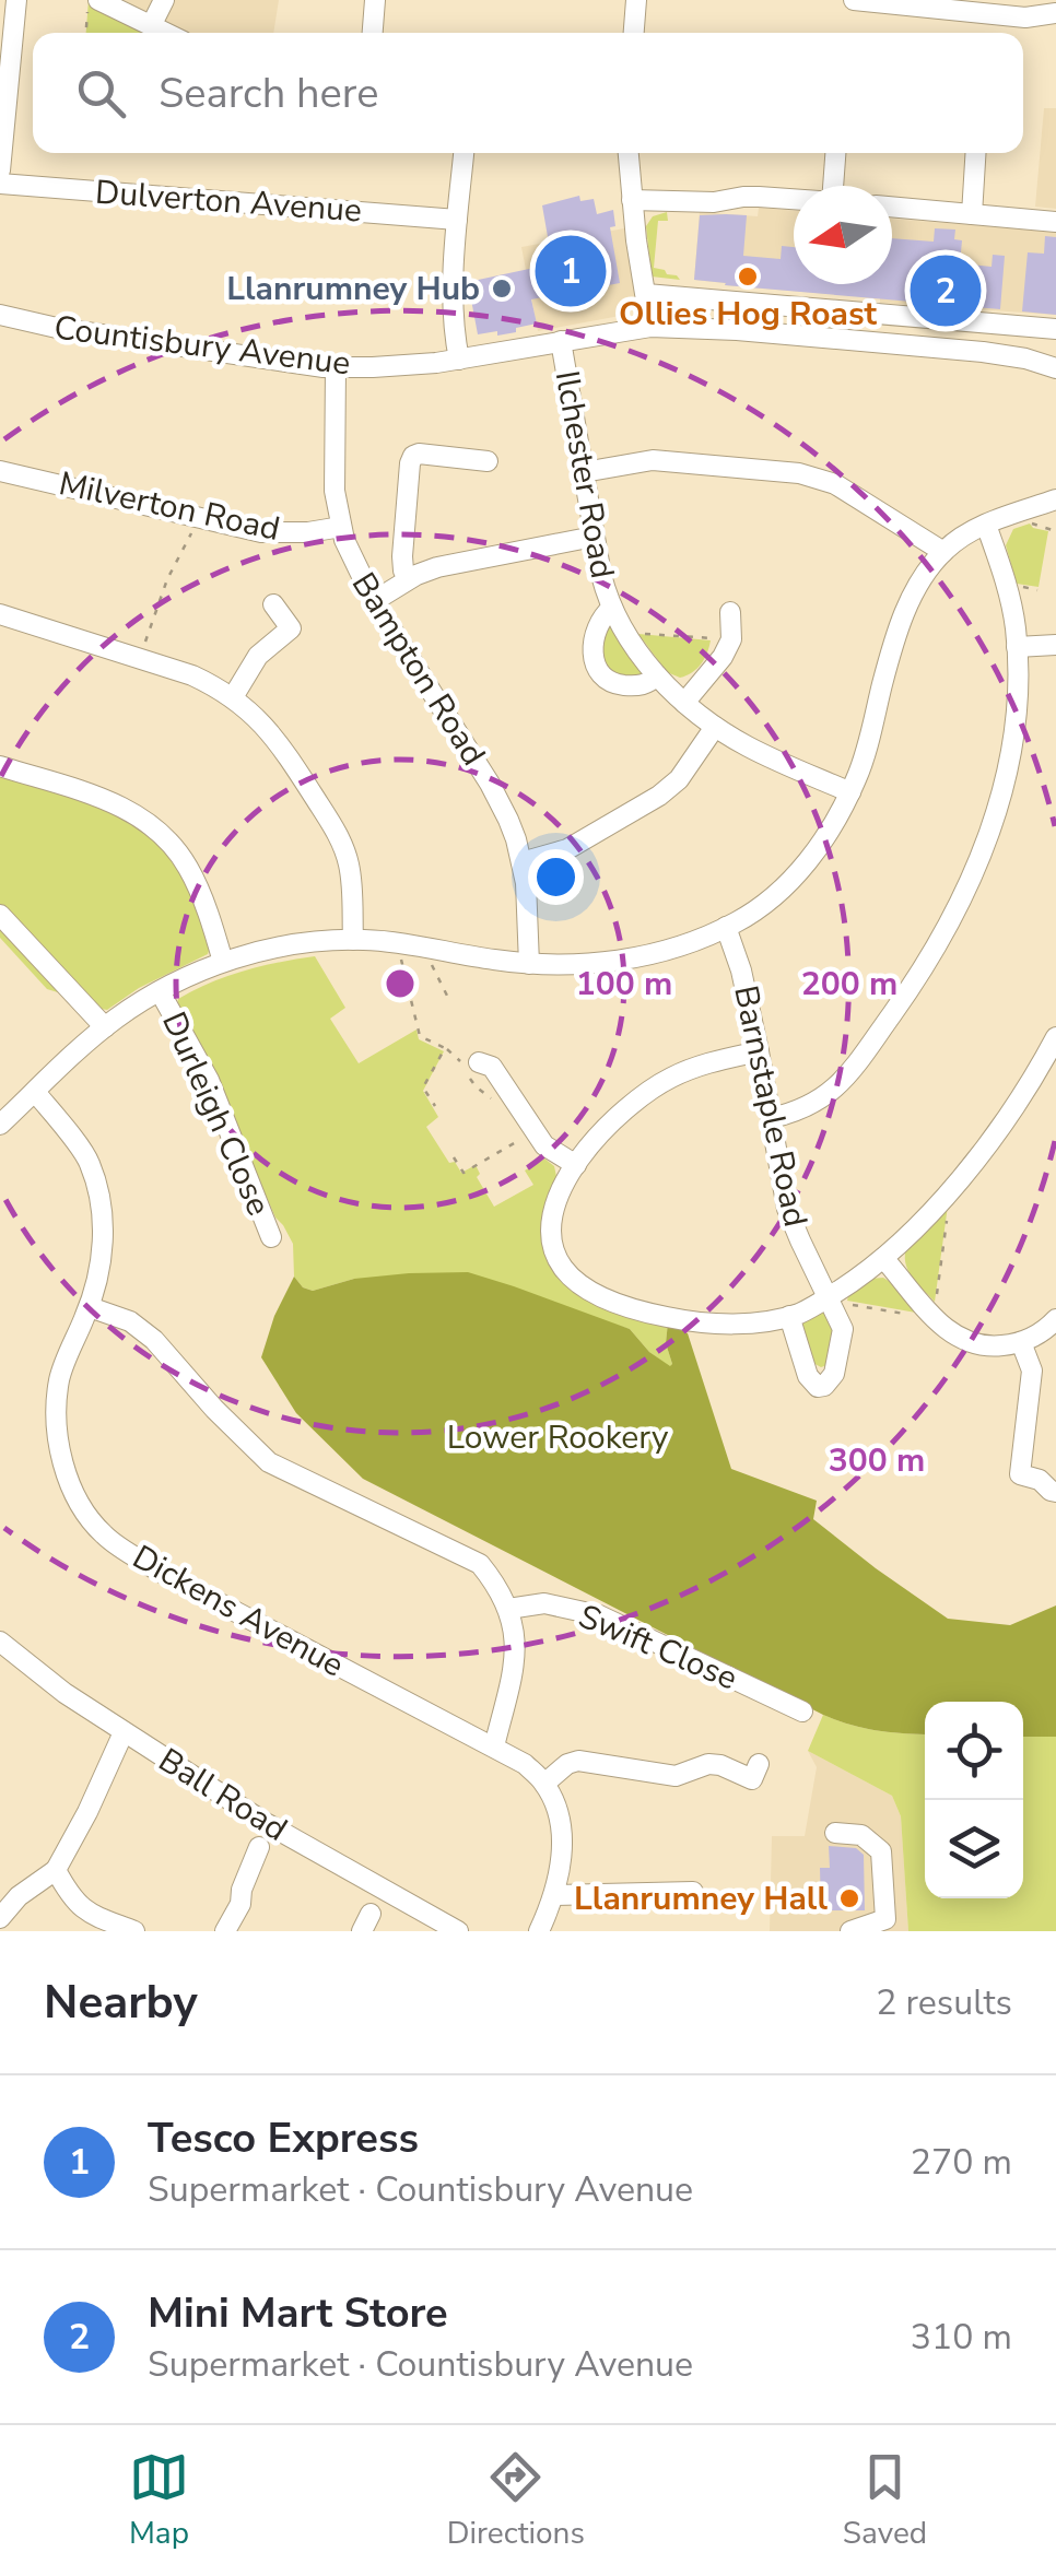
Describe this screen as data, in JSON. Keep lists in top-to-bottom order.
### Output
{
  "streets": {
    "street": [
      "Dulverton Avenue",
      "Countisbury Avenue",
      "Ilchester Road",
      "Milverton Road",
      "Bampton Road",
      "Barnstaple Road",
      "Durleigh Close",
      "Dickens Avenue",
      "Swift Close",
      "Ball Road"
    ]
  },
  "crossings": [
    ["Countisbury Avenue", "Ilchester Road"],
    ["Countisbury Avenue", "Bampton Road"],
    ["Milverton Road", "Bampton Road"]
  ],
  "parks": ["Lower Rookery"],
  "places": ["Ollies Hog Roast", "Llanrumney Hub", "Llanrumney Hall"],
  "north": "left",
  "page": {
    "search": "Search here",
    "pins": ["1", "2"],
    "heading": ["Nearby", "2 results"],
    "list": [
      {
        "mark": "1",
        "name": "Tesco Express",
        "note": "Supermarket · Countisbury Avenue",
        "value": "270 m"
      },
      {
        "mark": "2",
        "name": "Mini Mart Store",
        "note": "Supermarket · Countisbury Avenue",
        "value": "310 m"
      }
    ],
    "nav": ["Map", "Directions", "Saved"]
  },
  "rings": ["100 m", "200 m", "300 m"]
}
